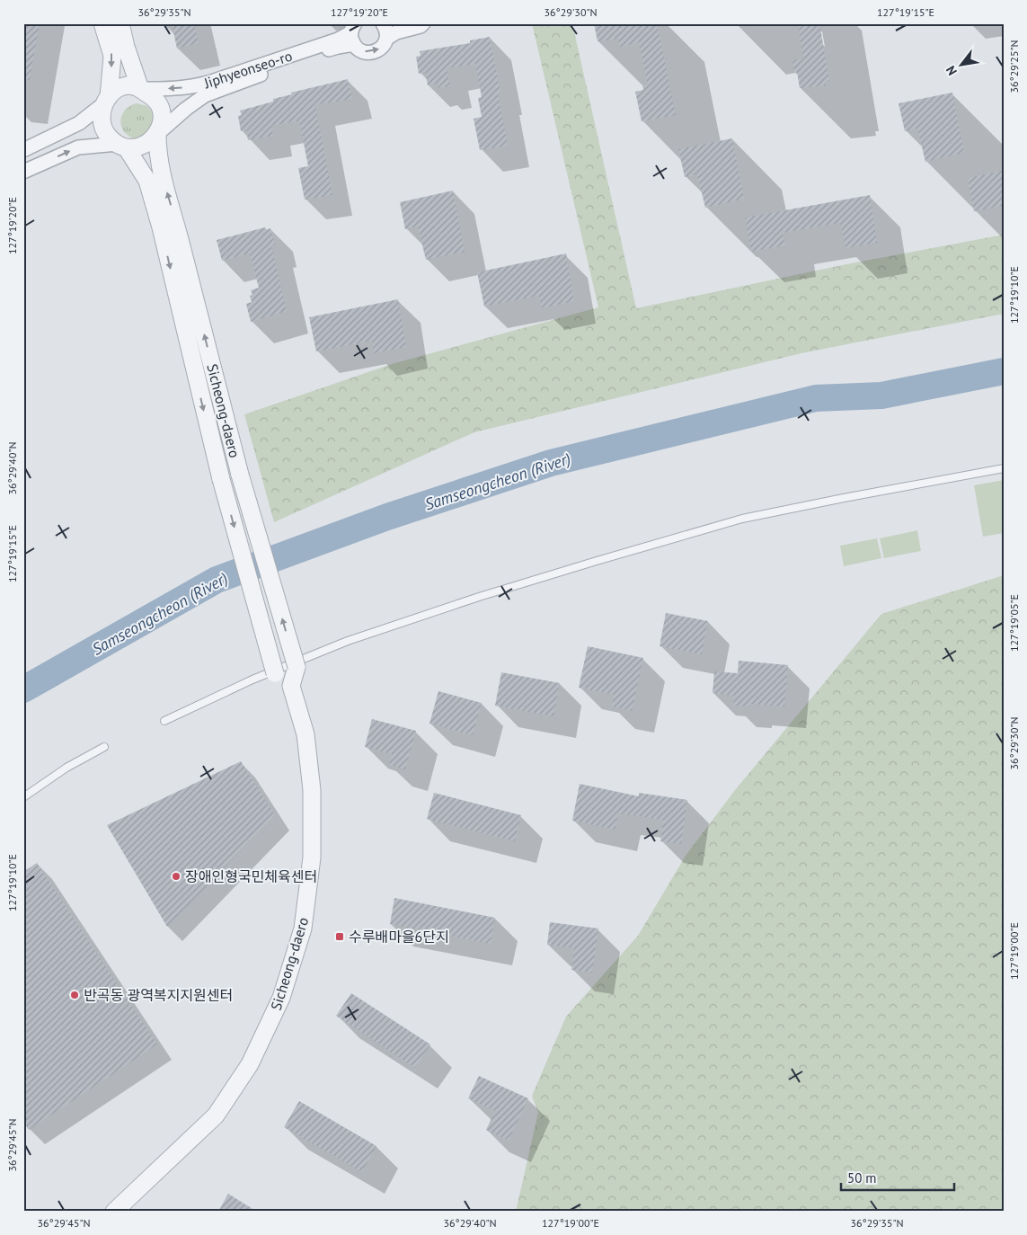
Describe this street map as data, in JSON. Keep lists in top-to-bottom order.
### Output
{
  "streets": {
    "street": ["Jiphyeonseo-ro", "Sicheong-daero"]
  },
  "crossings": [
    ["Jiphyeonseo-ro", "Sicheong-daero"]
  ],
  "water": ["Samseongcheon (River)"],
  "places": {
    "other": ["장애인형국민체육센터", "반곡동 광역복지지원센터"],
    "transit": ["수루배마을6단지"]
  },
  "scale_bar": "50 m",
  "north": "bottom left",
  "coordinates": [
    "36°29'35\"N",
    "127°19'20\"E",
    "36°29'30\"N",
    "127°19'15\"E",
    "36°29'25\"N",
    "127°19'10\"E",
    "36°29'40\"N",
    "127°19'05\"E",
    "127°19'00\"E",
    "36°29'45\"N"
  ]
}
